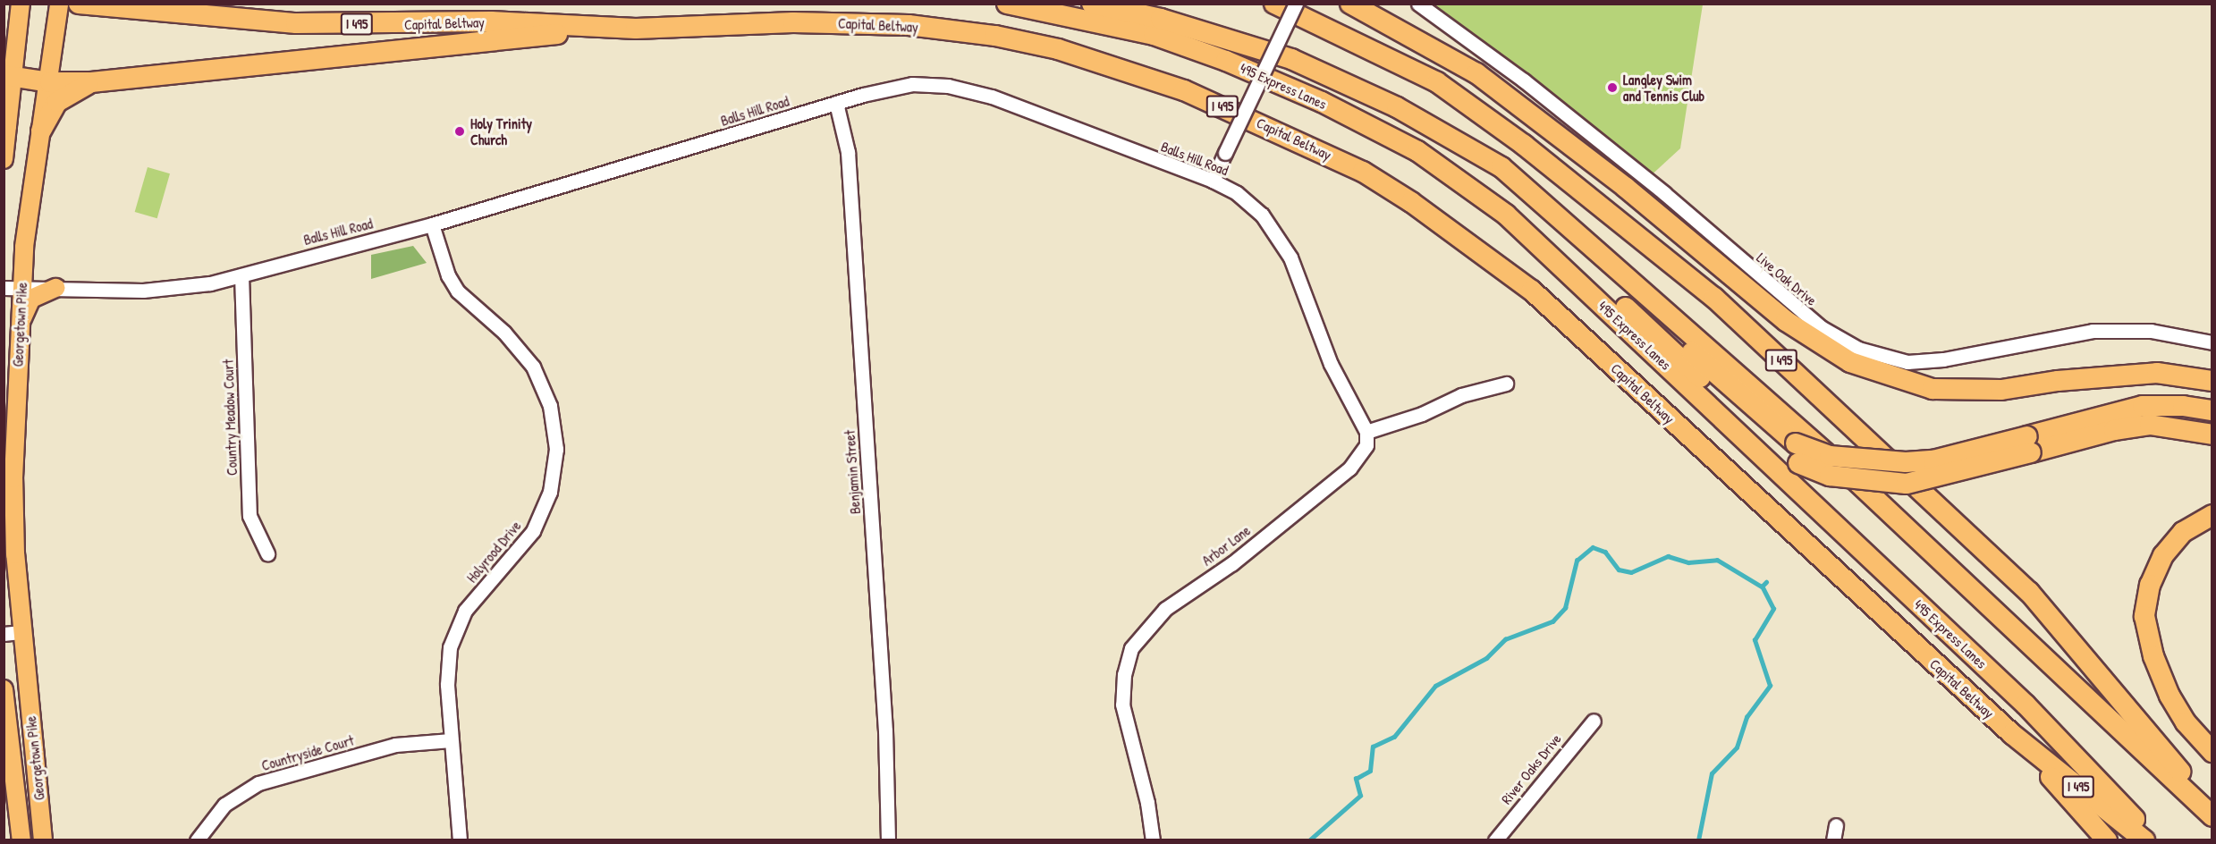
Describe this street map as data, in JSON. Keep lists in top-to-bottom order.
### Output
{
  "streets": {
    "highway": ["Capital Beltway", "I 495", "495 Express Lanes"],
    "main road": ["Georgetown Pike"],
    "street": [
      "Balls Hill Road",
      "Live Oak Drive",
      "Country Meadow Court",
      "Benjamin Street",
      "Arbor Lane",
      "Holyrood Drive",
      "Countryside Court",
      "River Oaks Drive"
    ]
  },
  "crossings": [
    ["Balls Hill Road", "Georgetown Pike"],
    ["Balls Hill Road", "Country Meadow Court"],
    ["Balls Hill Road", "Benjamin Street"],
    ["Balls Hill Road", "Arbor Lane"],
    ["Balls Hill Road", "Holyrood Drive"],
    ["Holyrood Drive", "Countryside Court"]
  ],
  "places": ["Langley Swim and Tennis Club", "Holy Trinity Church"]
}
